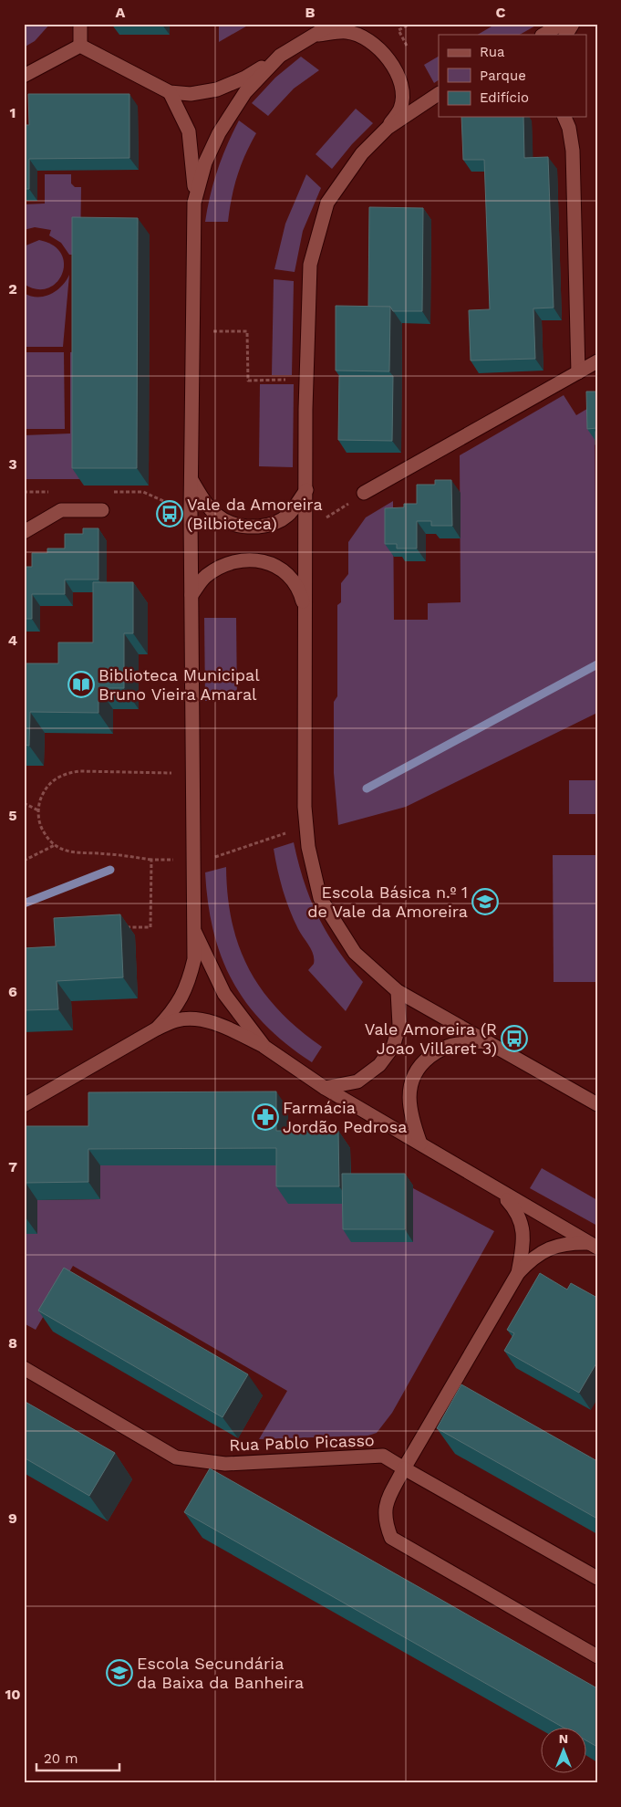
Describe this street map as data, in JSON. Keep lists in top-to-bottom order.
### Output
{
  "streets": {
    "street": ["Rua Pablo Picasso"]
  },
  "places": {
    "bus stop": ["Vale da Amoreira (Bilbioteca)", "Vale Amoreira (R Joao Villaret 3)"],
    "library": ["Biblioteca Municipal Bruno Vieira Amaral"],
    "school or university": ["Escola Básica n.º 1 de Vale da Amoreira", "Escola Secundária da Baixa da Banheira"],
    "pharmacy": ["Farmácia Jordão Pedrosa"]
  },
  "legend": ["Rua", "Parque", "Edifício"],
  "scale_bar": "20 m",
  "north": "top",
  "grid": {
    "columns": ["A", "B", "C"],
    "rows": [
      "1",
      "2",
      "3",
      "4",
      "5",
      "6",
      "7",
      "8",
      "9",
      "10"
    ]
  }
}
